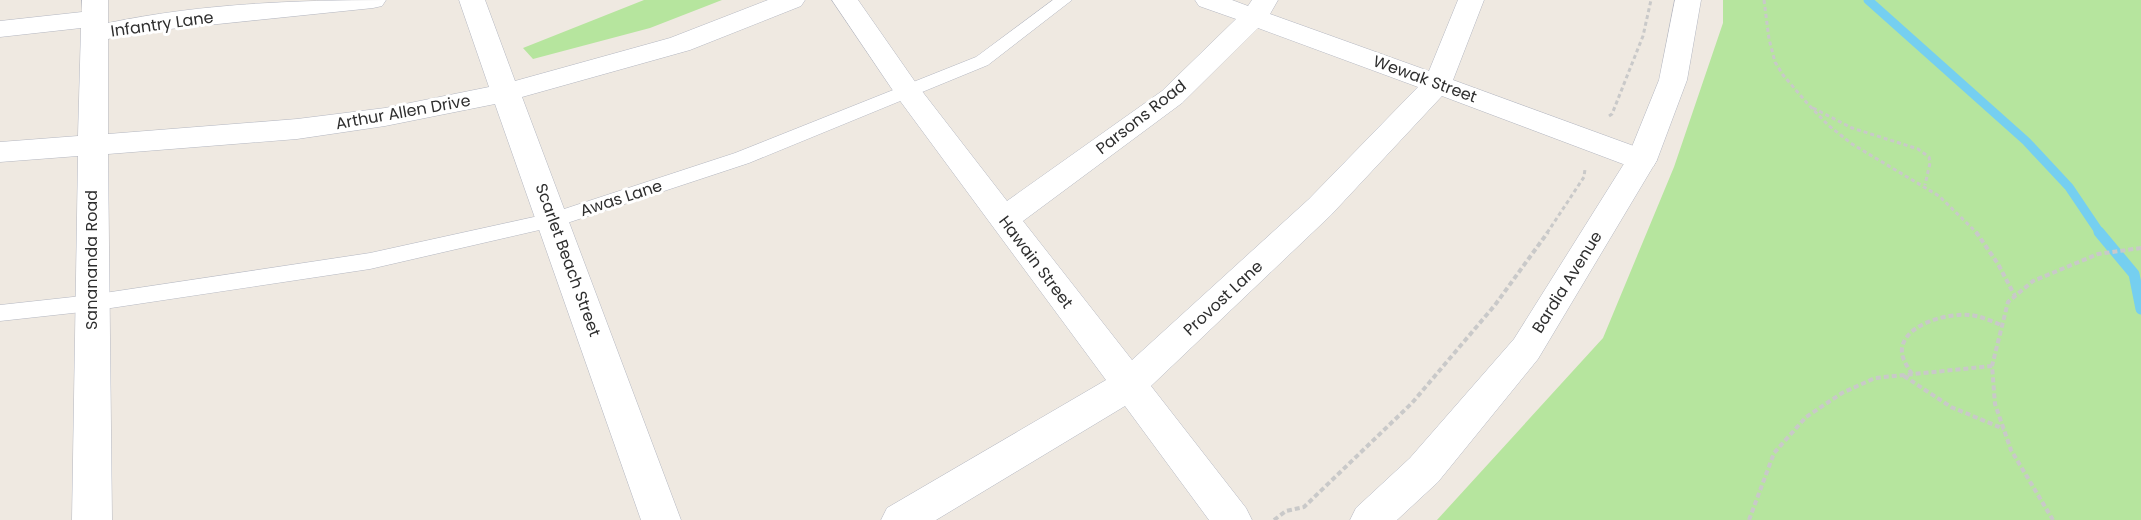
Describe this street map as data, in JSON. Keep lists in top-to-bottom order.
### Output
{
  "streets": {
    "street": [
      "Infantry Lane",
      "Wewak Street",
      "Arthur Allen Drive",
      "Parsons Road",
      "Sanananda Road",
      "Scarlet Beach Street",
      "Hawain Street",
      "Bardia Avenue",
      "Provost Lane"
    ],
    "lane": ["Awas Lane"]
  },
  "crossings": [
    ["Infantry Lane", "Sanananda Road"],
    ["Wewak Street", "Parsons Road"],
    ["Wewak Street", "Bardia Avenue"],
    ["Wewak Street", "Provost Lane"],
    ["Arthur Allen Drive", "Sanananda Road"],
    ["Arthur Allen Drive", "Scarlet Beach Street"],
    ["Parsons Road", "Hawain Street"],
    ["Awas Lane", "Sanananda Road"],
    ["Awas Lane", "Scarlet Beach Street"],
    ["Awas Lane", "Hawain Street"],
    ["Hawain Street", "Provost Lane"]
  ]
}
